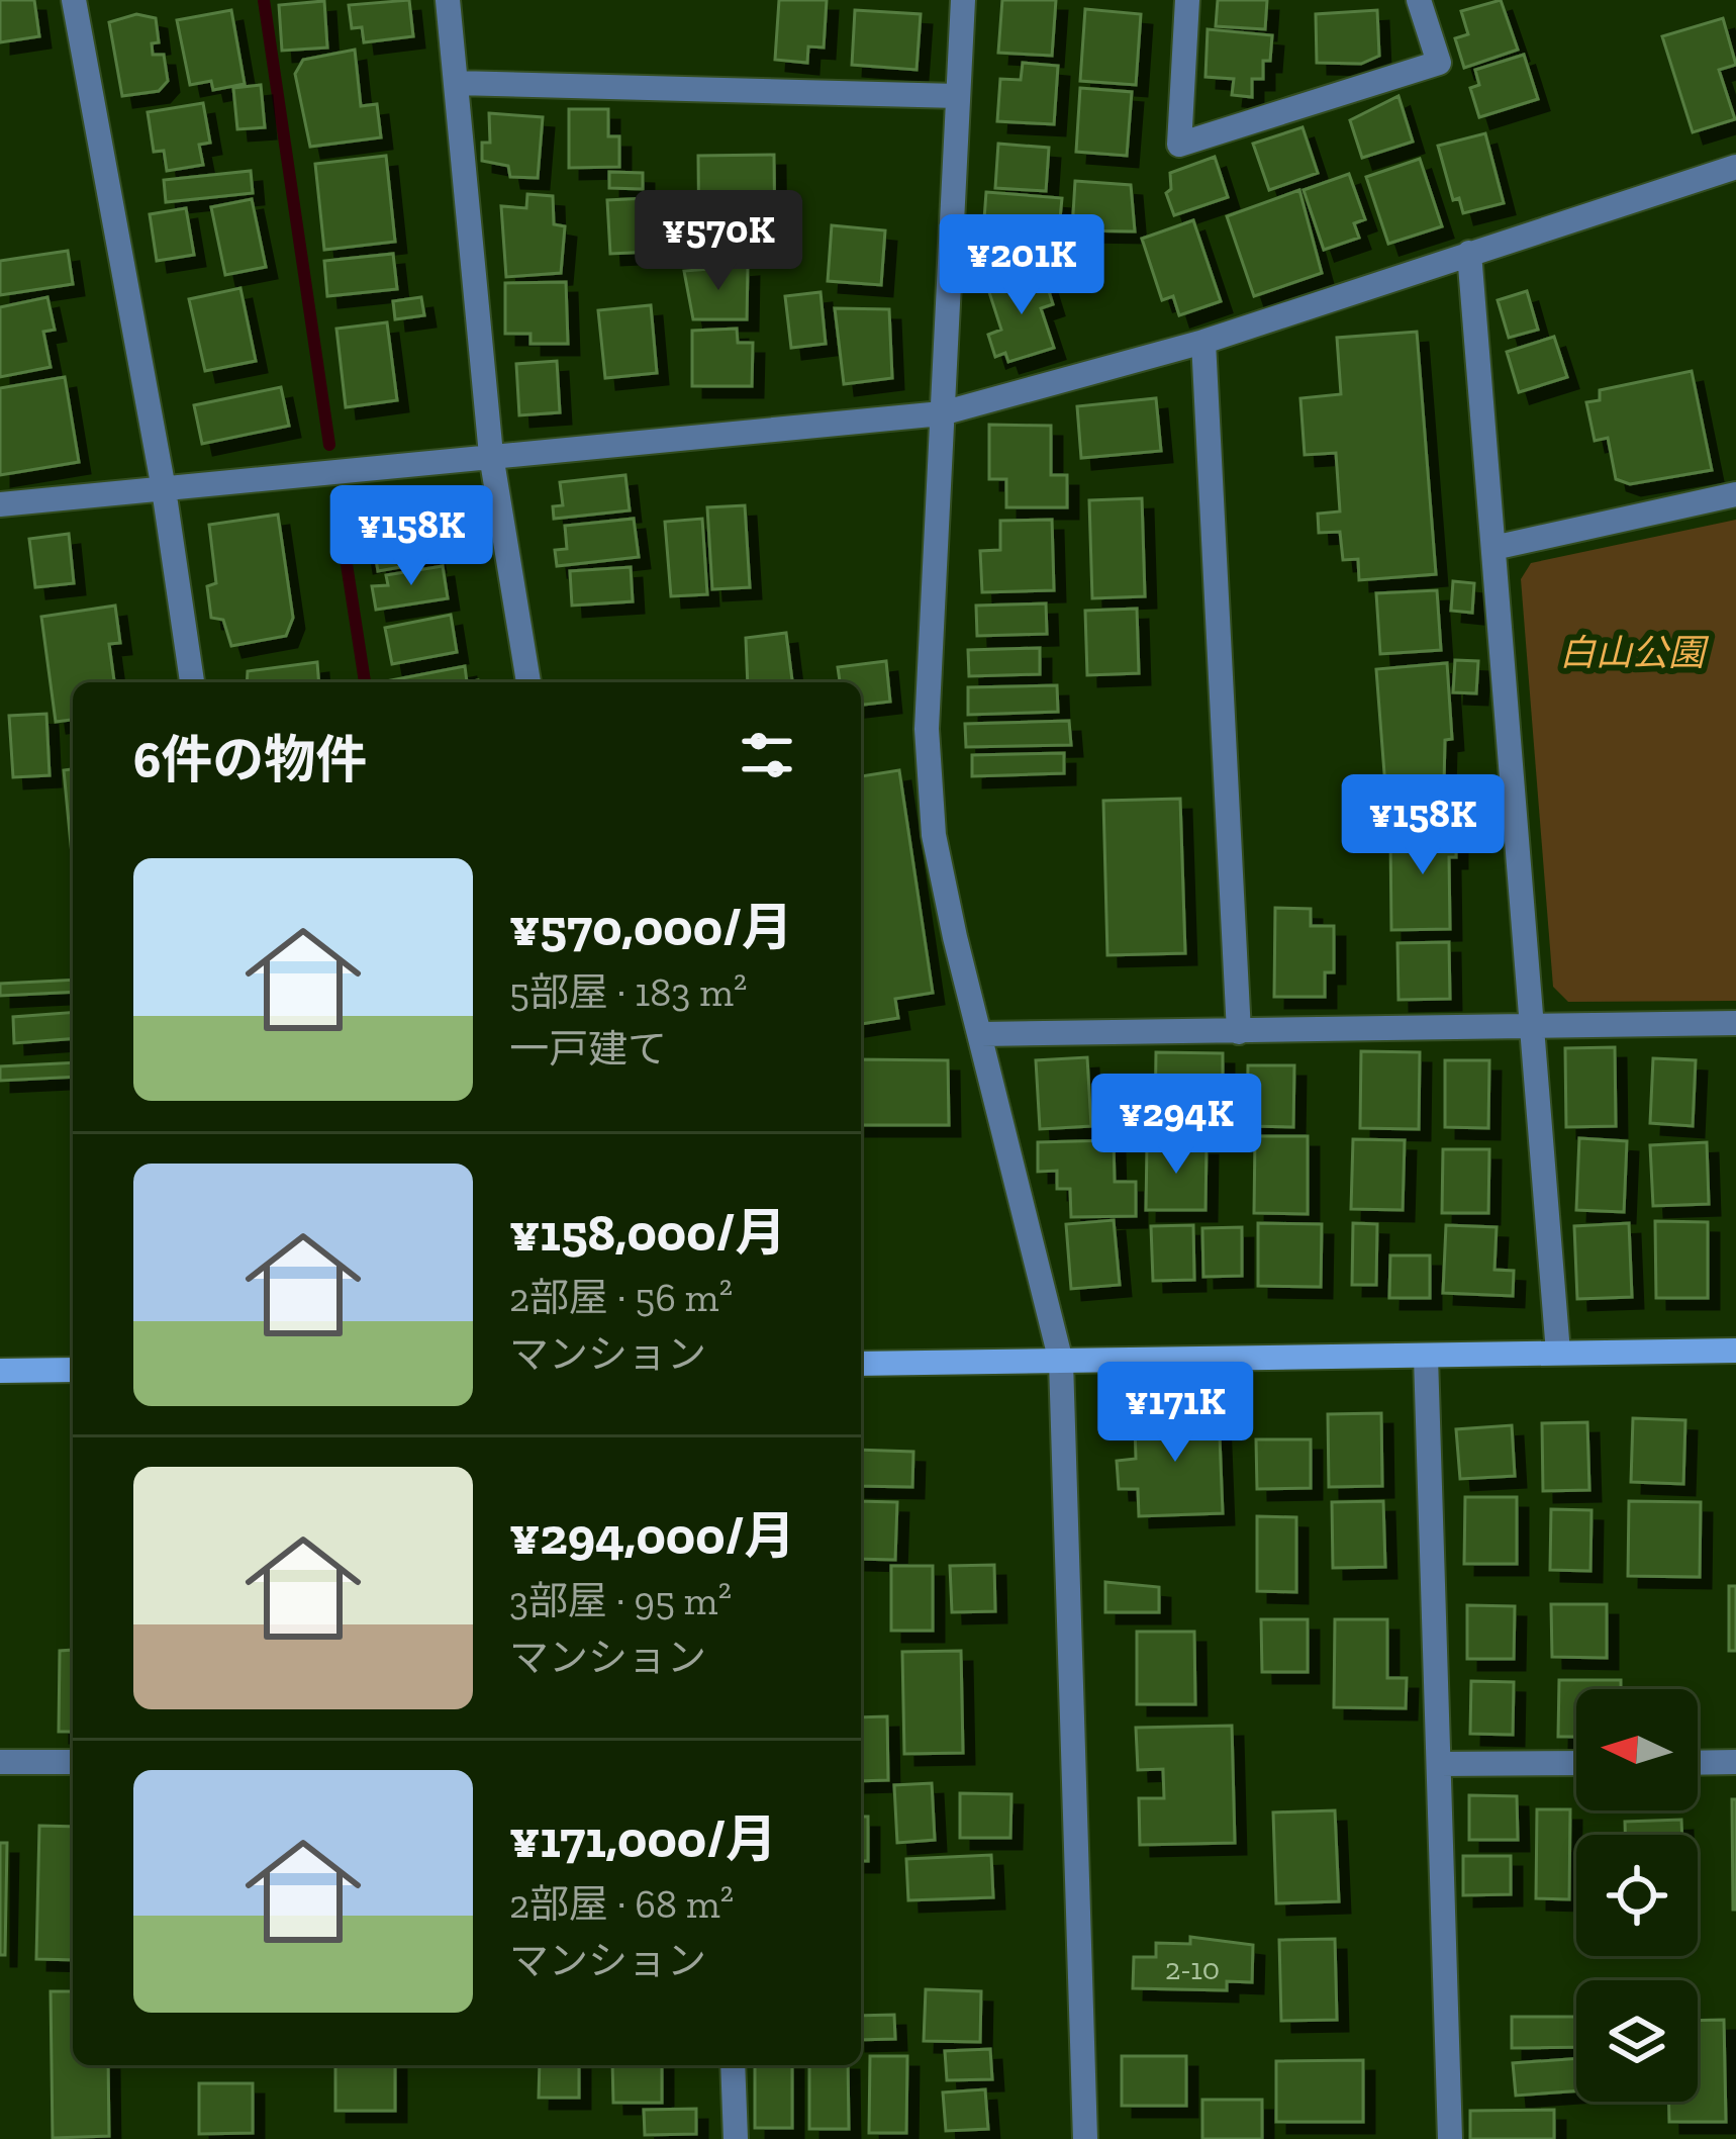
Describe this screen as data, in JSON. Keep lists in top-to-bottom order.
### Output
{
  "parks": ["白山公園"],
  "house_numbers": ["2-10"],
  "north": "left",
  "page": {
    "price": [
      "¥570K",
      "¥201K",
      "¥158K",
      "¥158K",
      "¥294K",
      "¥171K"
    ],
    "heading": "6件の物件",
    "list": [
      {
        "name": "¥570,000/月",
        "note": "5部屋 · 183 m² · 一戸建て"
      },
      {
        "name": "¥158,000/月",
        "note": "2部屋 · 56 m² · マンション"
      },
      {
        "name": "¥294,000/月",
        "note": "3部屋 · 95 m² · マンション"
      },
      {
        "name": "¥171,000/月",
        "note": "2部屋 · 68 m² · マンション"
      }
    ]
  }
}
